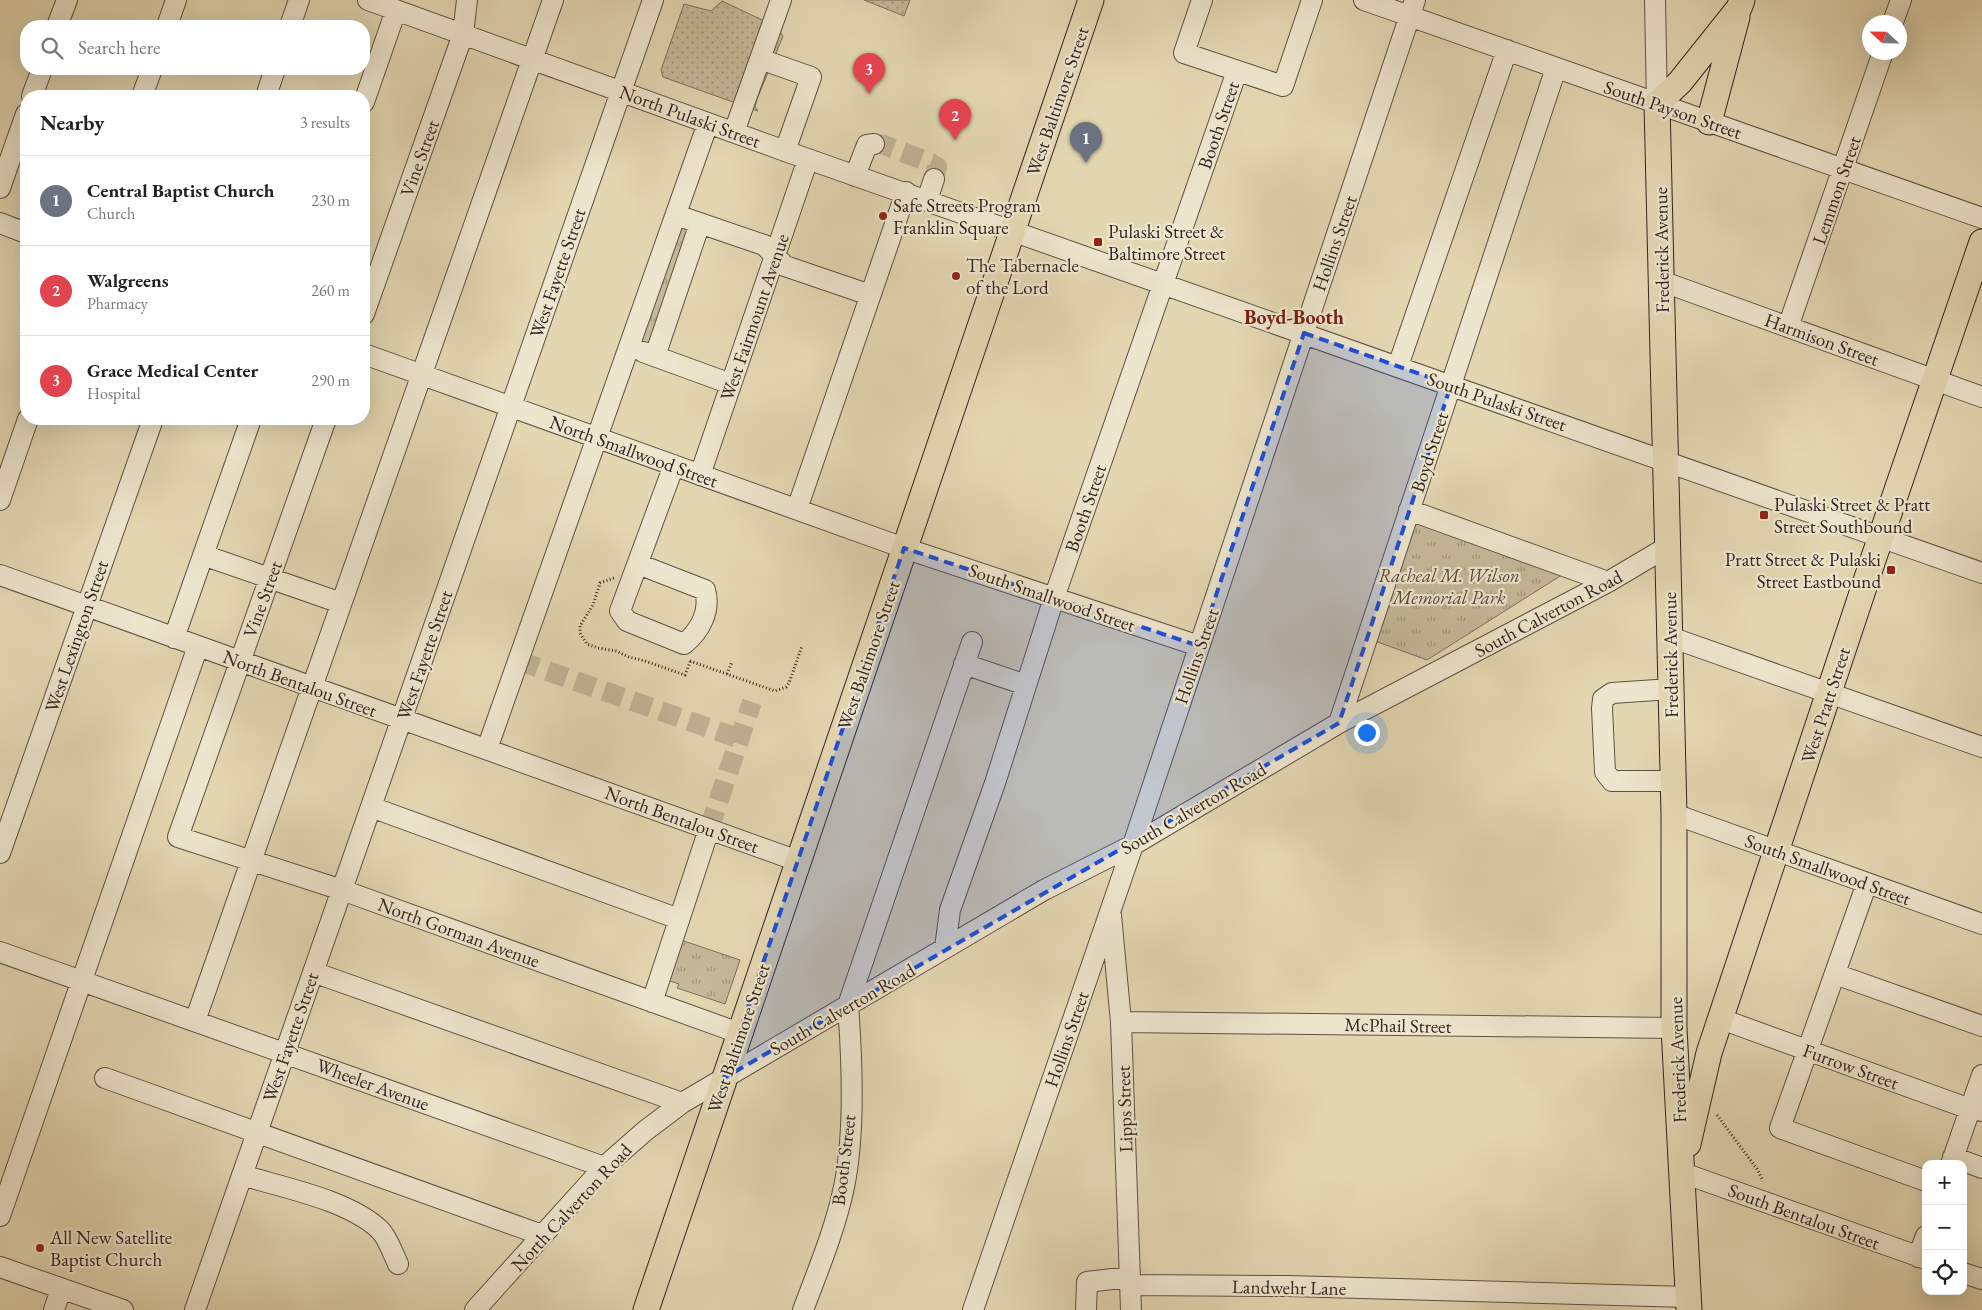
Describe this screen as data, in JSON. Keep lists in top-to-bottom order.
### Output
{
  "streets": {
    "main road": ["West Baltimore Street", "Frederick Avenue", "West Pratt Street"],
    "street": [
      "South Payson Street",
      "North Pulaski Street",
      "Booth Street",
      "Vine Street",
      "Lemmon Street",
      "Hollins Street",
      "West Fayette Street",
      "West Fairmount Avenue",
      "Harmison Street",
      "South Pulaski Street",
      "North Smallwood Street",
      "Boyd Street",
      "South Smallwood Street",
      "South Calverton Road",
      "West Lexington Street",
      "North Bentalou Street",
      "North Gorman Avenue",
      "McPhail Street",
      "Furrow Street",
      "Wheeler Avenue",
      "Lipps Street",
      "North Calverton Road",
      "South Bentalou Street",
      "Landwehr Lane"
    ]
  },
  "crossings": [
    ["West Baltimore Street", "North Pulaski Street"],
    ["West Baltimore Street", "South Pulaski Street"],
    ["West Baltimore Street", "North Smallwood Street"],
    ["West Baltimore Street", "South Smallwood Street"],
    ["West Baltimore Street", "South Calverton Road"],
    ["West Baltimore Street", "North Bentalou Street"],
    ["West Baltimore Street", "North Gorman Avenue"],
    ["West Baltimore Street", "North Calverton Road"],
    ["South Payson Street", "Lemmon Street"],
    ["South Payson Street", "Hollins Street"],
    ["South Payson Street", "Frederick Avenue"],
    ["South Payson Street", "Boyd Street"],
    ["North Pulaski Street", "Vine Street"],
    ["North Pulaski Street", "West Fayette Street"],
    ["North Pulaski Street", "West Fairmount Avenue"],
    ["North Pulaski Street", "South Pulaski Street"],
    ["Booth Street", "South Pulaski Street"],
    ["Booth Street", "South Smallwood Street"],
    ["Booth Street", "South Calverton Road"],
    ["Vine Street", "North Bentalou Street"],
    ["Vine Street", "North Gorman Avenue"],
    ["Lemmon Street", "Harmison Street"],
    ["Hollins Street", "South Pulaski Street"],
    ["Hollins Street", "South Smallwood Street"],
    ["Hollins Street", "South Calverton Road"],
    ["Hollins Street", "Lipps Street"],
    ["Frederick Avenue", "Harmison Street"],
    ["Frederick Avenue", "South Pulaski Street"],
    ["Frederick Avenue", "South Smallwood Street"],
    ["Frederick Avenue", "South Calverton Road"],
    ["Frederick Avenue", "West Pratt Street"],
    ["Frederick Avenue", "McPhail Street"],
    ["Frederick Avenue", "South Bentalou Street"],
    ["Frederick Avenue", "Landwehr Lane"],
    ["West Fayette Street", "North Smallwood Street"],
    ["West Fayette Street", "North Bentalou Street"],
    ["West Fayette Street", "North Gorman Avenue"],
    ["West Fayette Street", "Wheeler Avenue"],
    ["West Fairmount Avenue", "North Smallwood Street"],
    ["Harmison Street", "West Pratt Street"],
    ["South Pulaski Street", "Boyd Street"],
    ["South Pulaski Street", "West Pratt Street"],
    ["North Smallwood Street", "South Smallwood Street"],
    ["Boyd Street", "South Calverton Road"],
    ["South Smallwood Street", "West Pratt Street"],
    ["South Calverton Road", "North Calverton Road"],
    ["West Lexington Street", "North Bentalou Street"],
    ["West Pratt Street", "Furrow Street"],
    ["West Pratt Street", "South Bentalou Street"],
    ["McPhail Street", "Lipps Street"],
    ["Wheeler Avenue", "North Calverton Road"],
    ["Lipps Street", "Landwehr Lane"]
  ],
  "districts": ["Boyd-Booth"],
  "parks": ["Racheal M. Wilson Memorial Park"],
  "places": {
    "other": ["Safe Streets Program Franklin Square", "The Tabernacle of the Lord", "All New Satellite Baptist Church"],
    "transit": ["Pulaski Street & Baltimore Street", "Pulaski Street & Pratt Street Southbound", "Pratt Street & Pulaski Street Eastbound"]
  },
  "north": "left",
  "page": {
    "search": "Search here",
    "pins": ["3", "2", "1"],
    "heading": ["Nearby", "3 results"],
    "list": [
      {
        "mark": "1",
        "name": "Central Baptist Church",
        "note": "Church",
        "value": "230 m"
      },
      {
        "mark": "2",
        "name": "Walgreens",
        "note": "Pharmacy",
        "value": "260 m"
      },
      {
        "mark": "3",
        "name": "Grace Medical Center",
        "note": "Hospital",
        "value": "290 m"
      }
    ],
    "map_buttons": ["+", "−"]
  }
}
